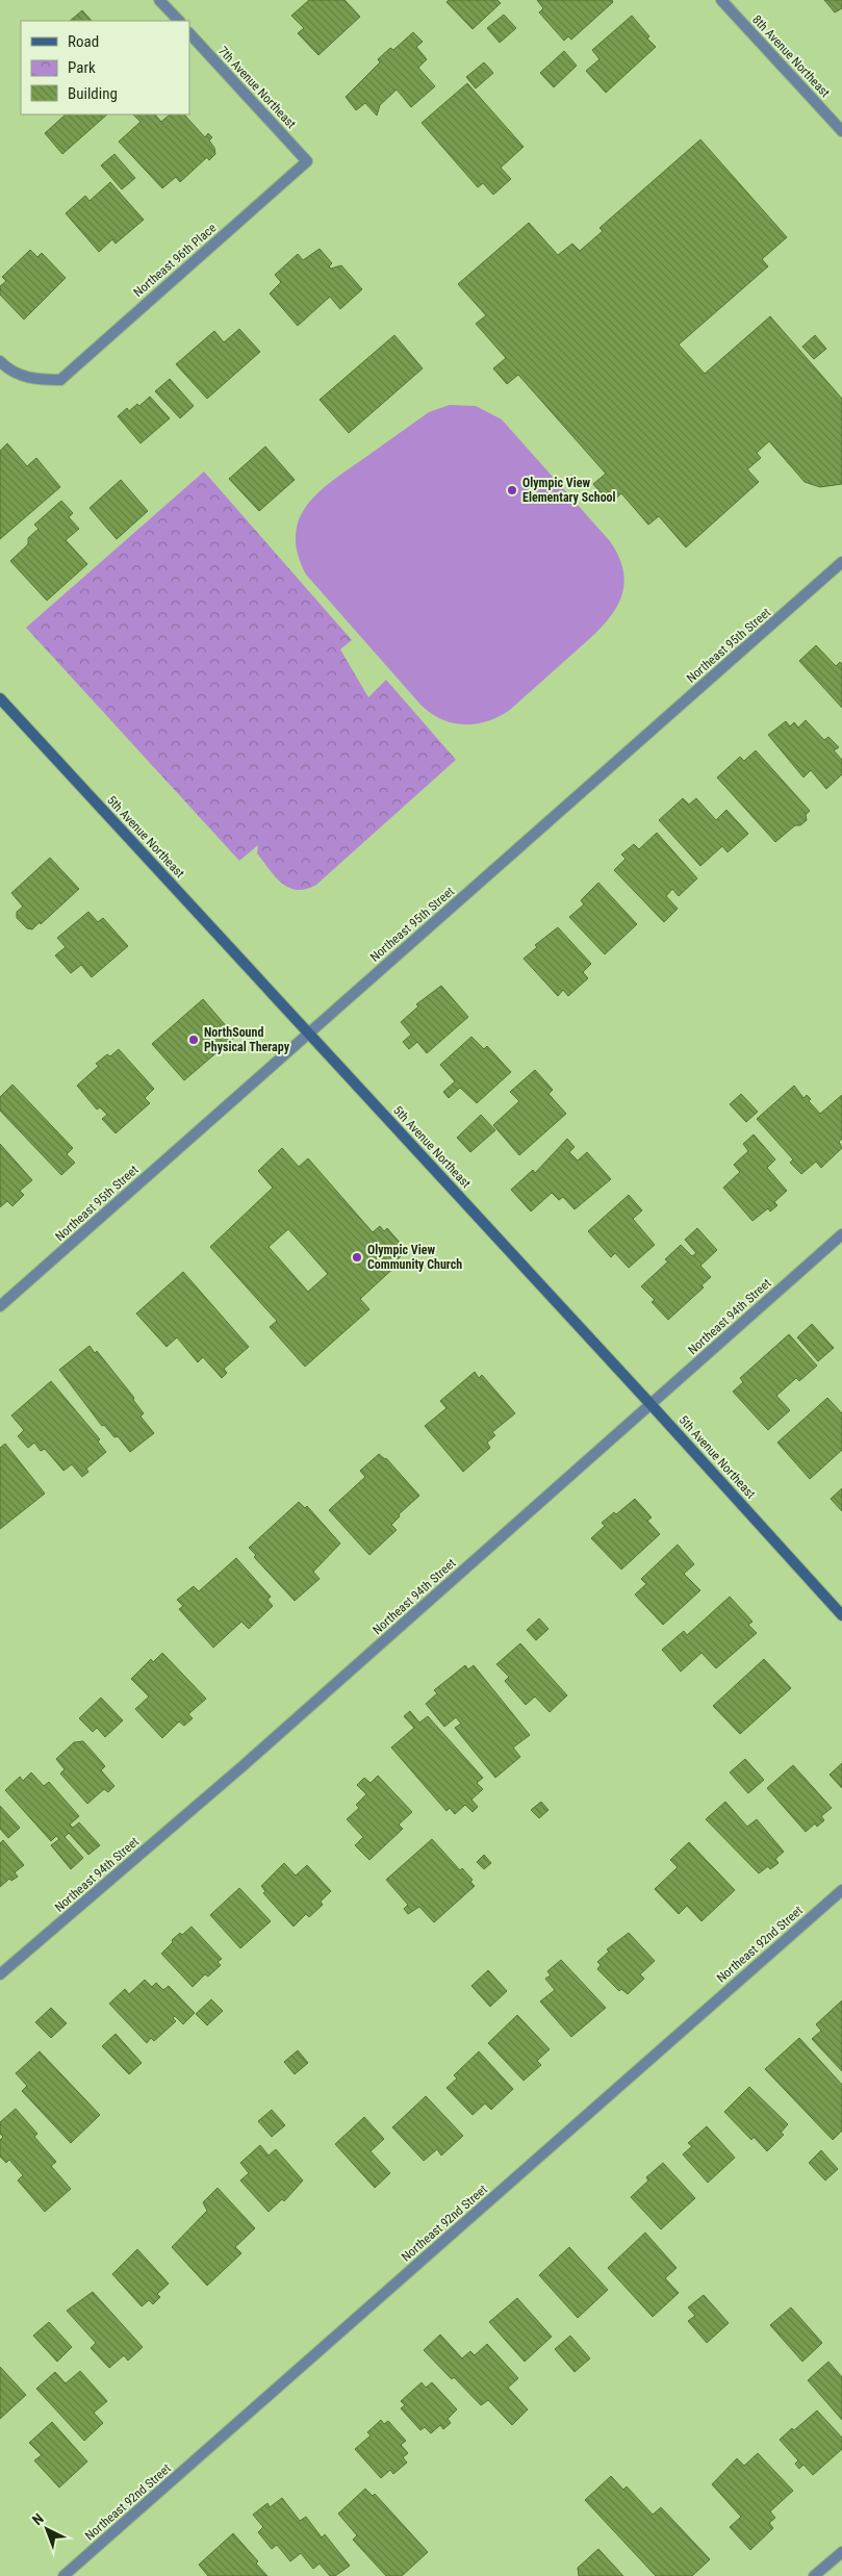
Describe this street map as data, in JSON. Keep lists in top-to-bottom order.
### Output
{
  "streets": {
    "main road": ["5th Avenue Northeast"],
    "street": [
      "8th Avenue Northeast",
      "7th Avenue Northeast",
      "Northeast 96th Place",
      "Northeast 95th Street",
      "Northeast 94th Street",
      "Northeast 92nd Street"
    ]
  },
  "crossings": [
    ["7th Avenue Northeast", "Northeast 96th Place"],
    ["Northeast 95th Street", "5th Avenue Northeast"],
    ["5th Avenue Northeast", "Northeast 94th Street"]
  ],
  "places": ["Olympic View Elementary School", "NorthSound Physical Therapy", "Olympic View Community Church"],
  "legend": ["Road", "Park", "Building"],
  "north": "top left"
}
